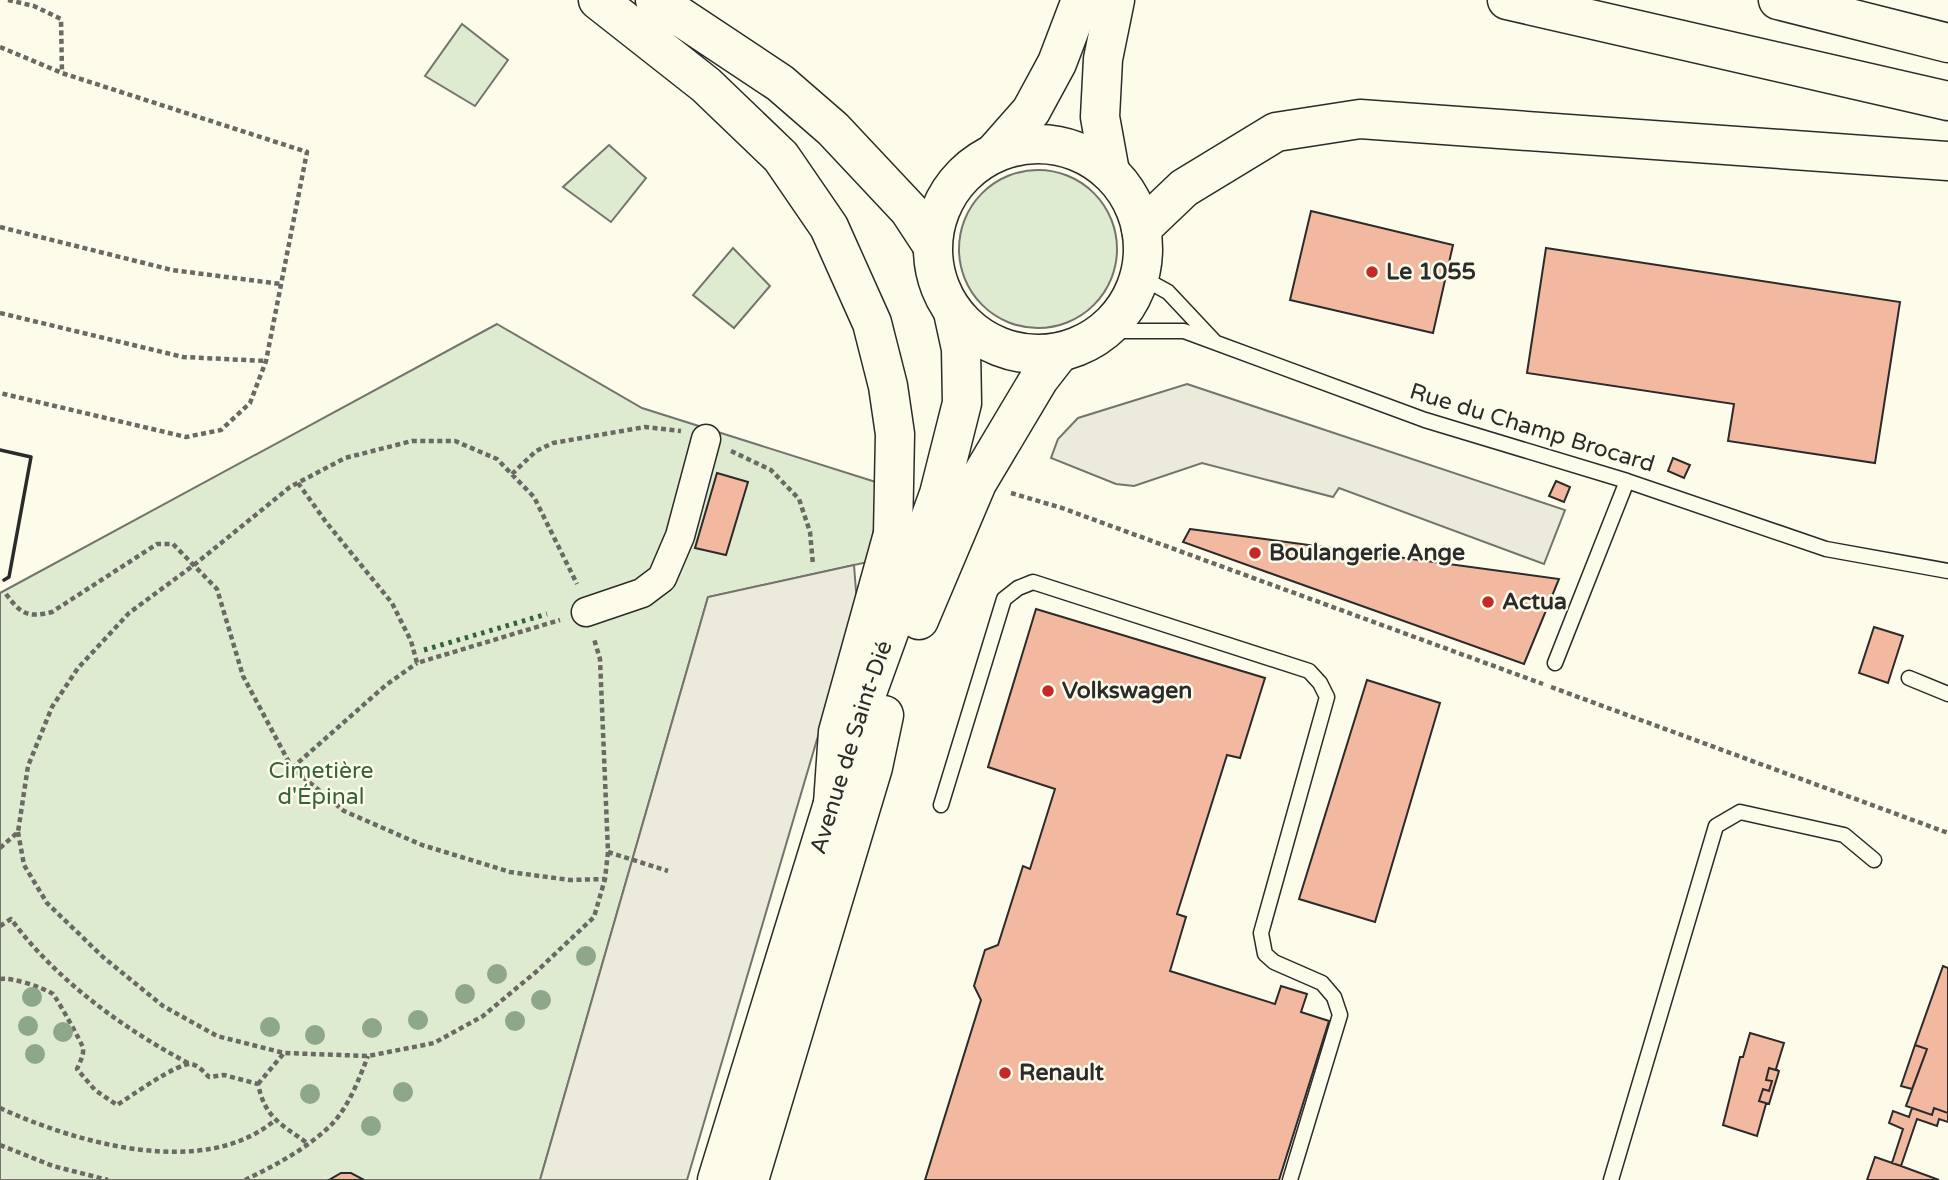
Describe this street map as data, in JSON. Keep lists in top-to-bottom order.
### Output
{
  "streets": {
    "main road": ["Avenue de Saint-Dié"],
    "lane": ["Rue du Champ Brocard"]
  },
  "crossings": [
    ["Rue du Champ Brocard", "Avenue de Saint-Dié"]
  ],
  "parks": ["Cimetière d'Épinal"],
  "places": [
    "Le 1055",
    "Boulangerie Ange",
    "Actua",
    "Volkswagen",
    "Renault"
  ]
}
